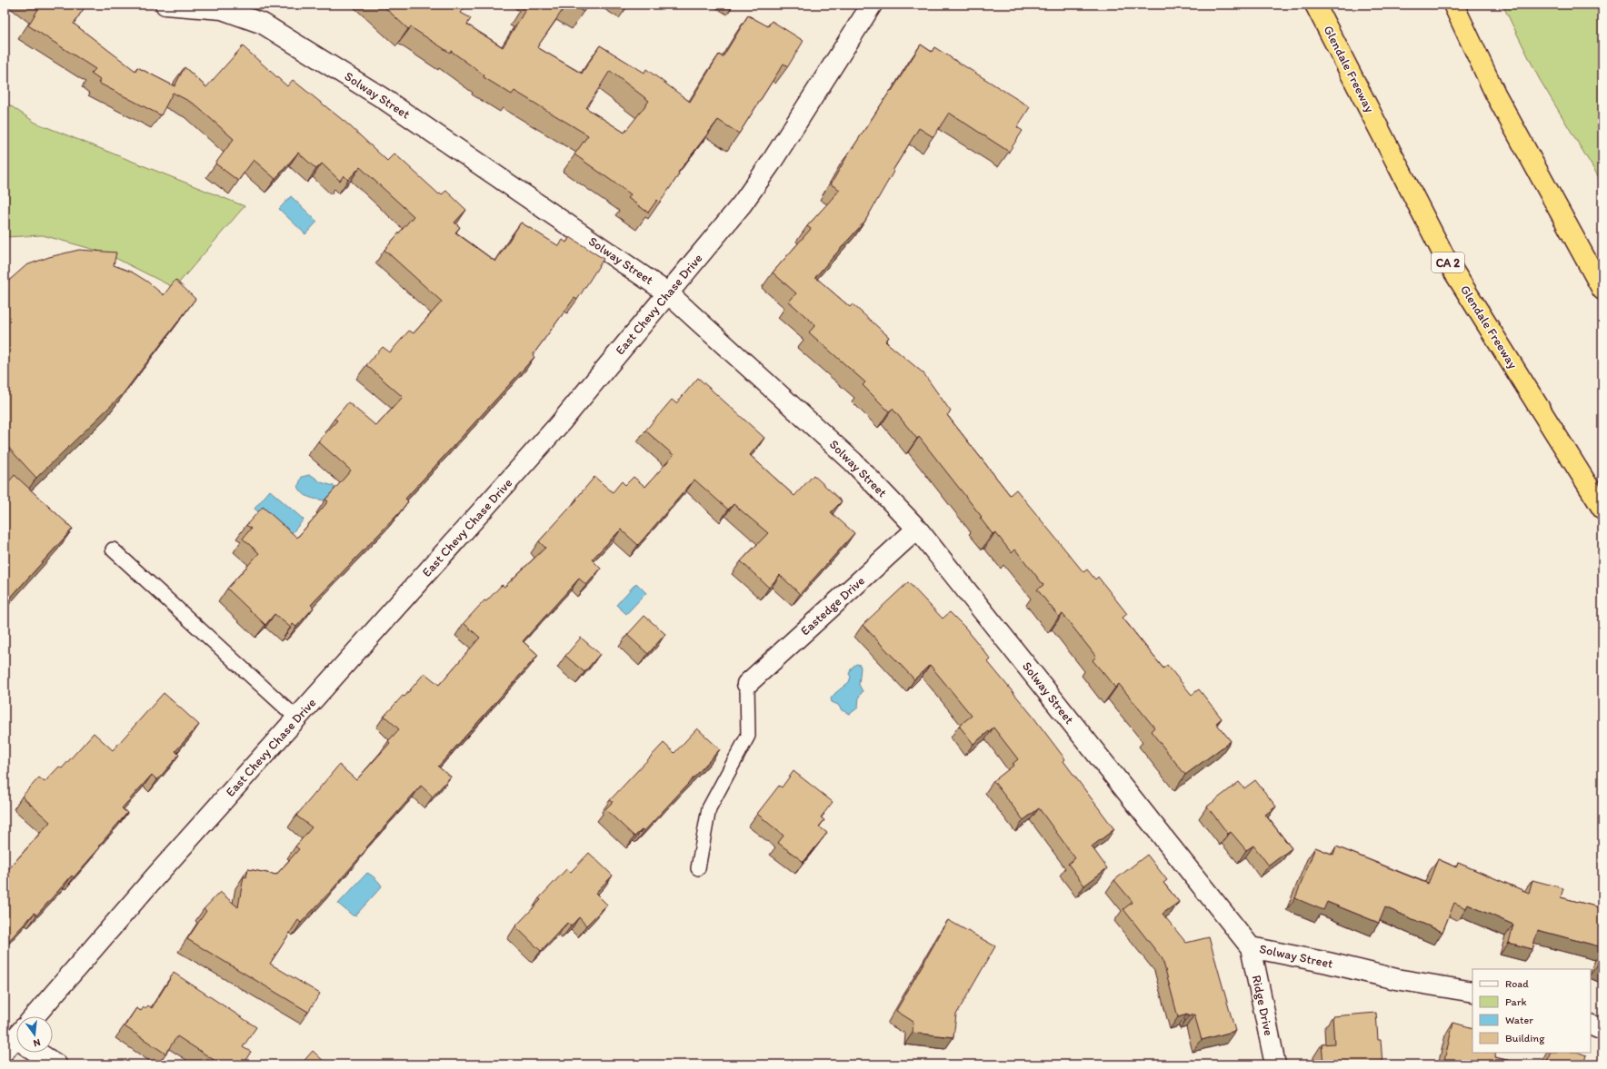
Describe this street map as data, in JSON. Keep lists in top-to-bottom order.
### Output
{
  "streets": {
    "highway": ["Glendale Freeway", "CA 2"],
    "street": [
      "Solway Street",
      "East Chevy Chase Drive",
      "Eastedge Drive",
      "Ridge Drive"
    ]
  },
  "crossings": [
    ["Solway Street", "East Chevy Chase Drive"],
    ["Solway Street", "Eastedge Drive"],
    ["Solway Street", "Ridge Drive"]
  ],
  "legend": [
    "Road",
    "Park",
    "Water",
    "Building"
  ],
  "north": "bottom"
}
